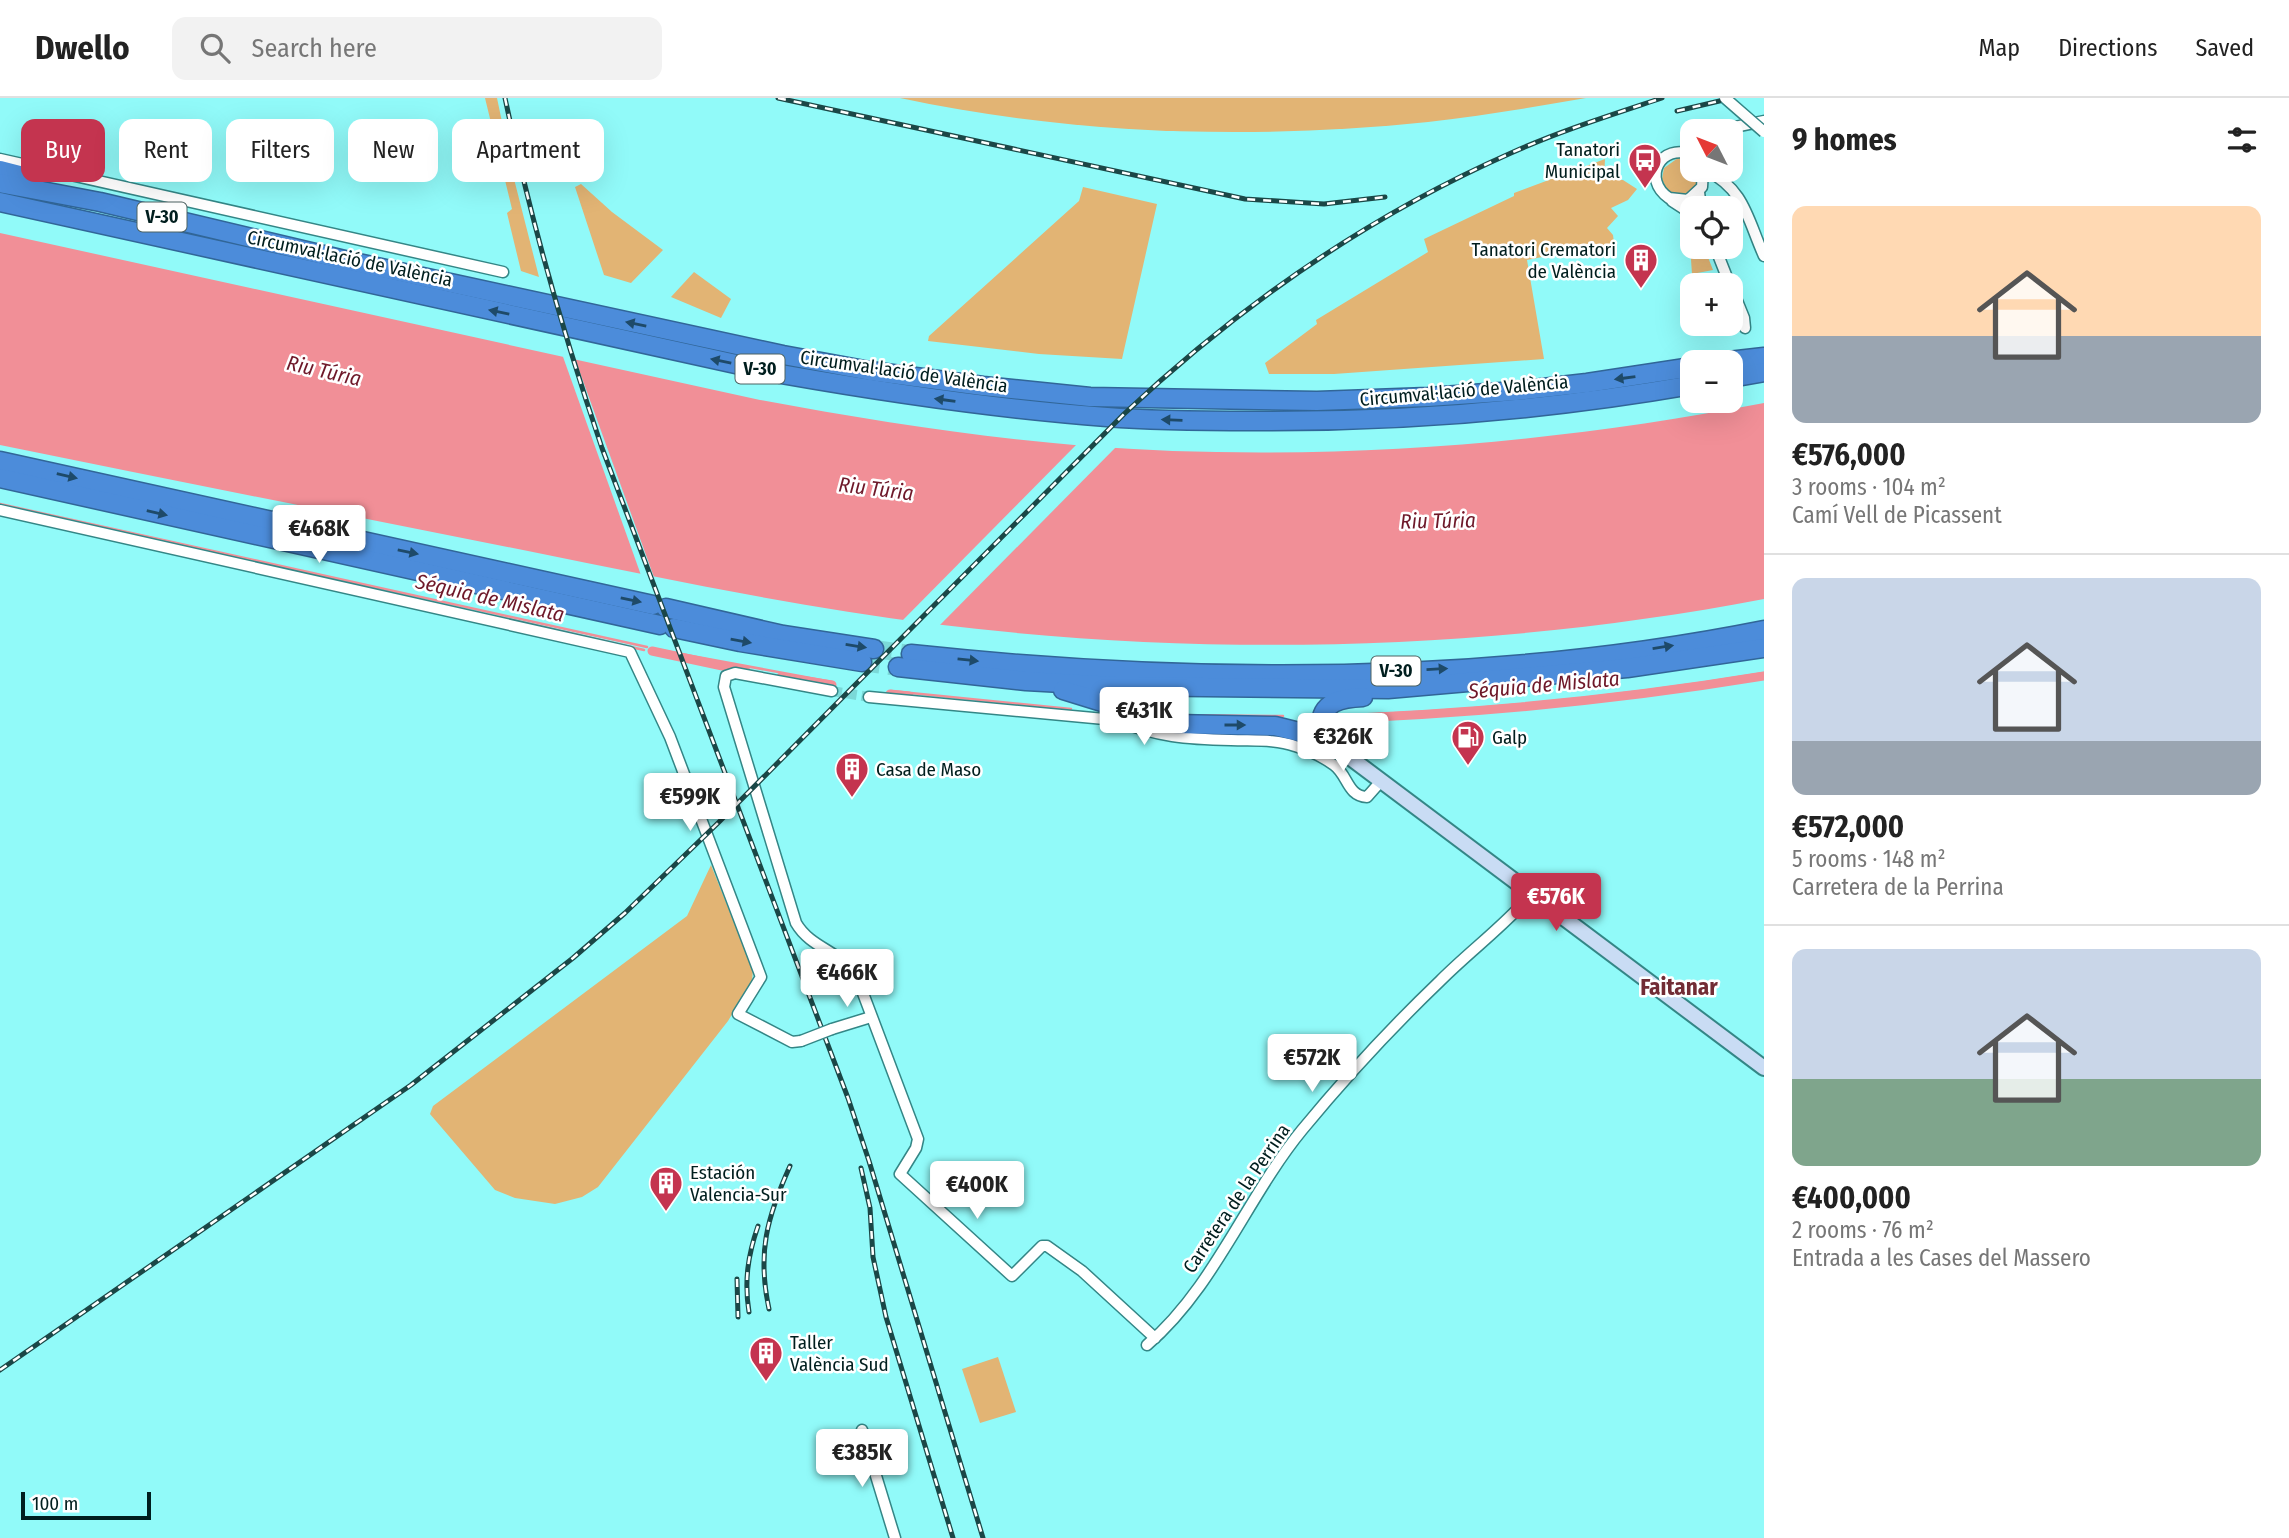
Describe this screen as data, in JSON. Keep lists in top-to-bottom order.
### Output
{
  "streets": {
    "highway": ["V-30", "Circumval·lació de València"],
    "street": ["Carretera de la Perrina"]
  },
  "one_way": ["Circumval·lació de València"],
  "districts": ["Faitanar"],
  "water": ["Riu Túria", "Séquia de Mislata"],
  "places": {
    "bus stop": ["Tanatori Municipal"],
    "building": [
      "Tanatori Crematori de València",
      "Casa de Maso",
      "Estación Valencia-Sur",
      "Taller València Sud"
    ],
    "fuel station": ["Galp"]
  },
  "scale_bar": "100 m",
  "north": "top left",
  "page": {
    "header": "Dwello",
    "search": "Search here",
    "nav": ["Map", "Directions", "Saved"],
    "heading": "9 homes",
    "map_buttons": ["+", "−"],
    "chip": [
      "Buy",
      "Rent",
      "Filters",
      "New",
      "Apartment"
    ],
    "list": [
      {
        "name": "€576,000",
        "note": "3 rooms · 104 m² · Camí Vell de Picassent"
      },
      {
        "name": "€572,000",
        "note": "5 rooms · 148 m² · Carretera de la Perrina"
      },
      {
        "name": "€400,000",
        "note": "2 rooms · 76 m² · Entrada a les Cases del Massero"
      }
    ],
    "price": [
      "€468K",
      "€431K",
      "€326K",
      "€599K",
      "€576K",
      "€466K",
      "€572K",
      "€400K",
      "€385K"
    ],
    "scale": "100 m"
  }
}
